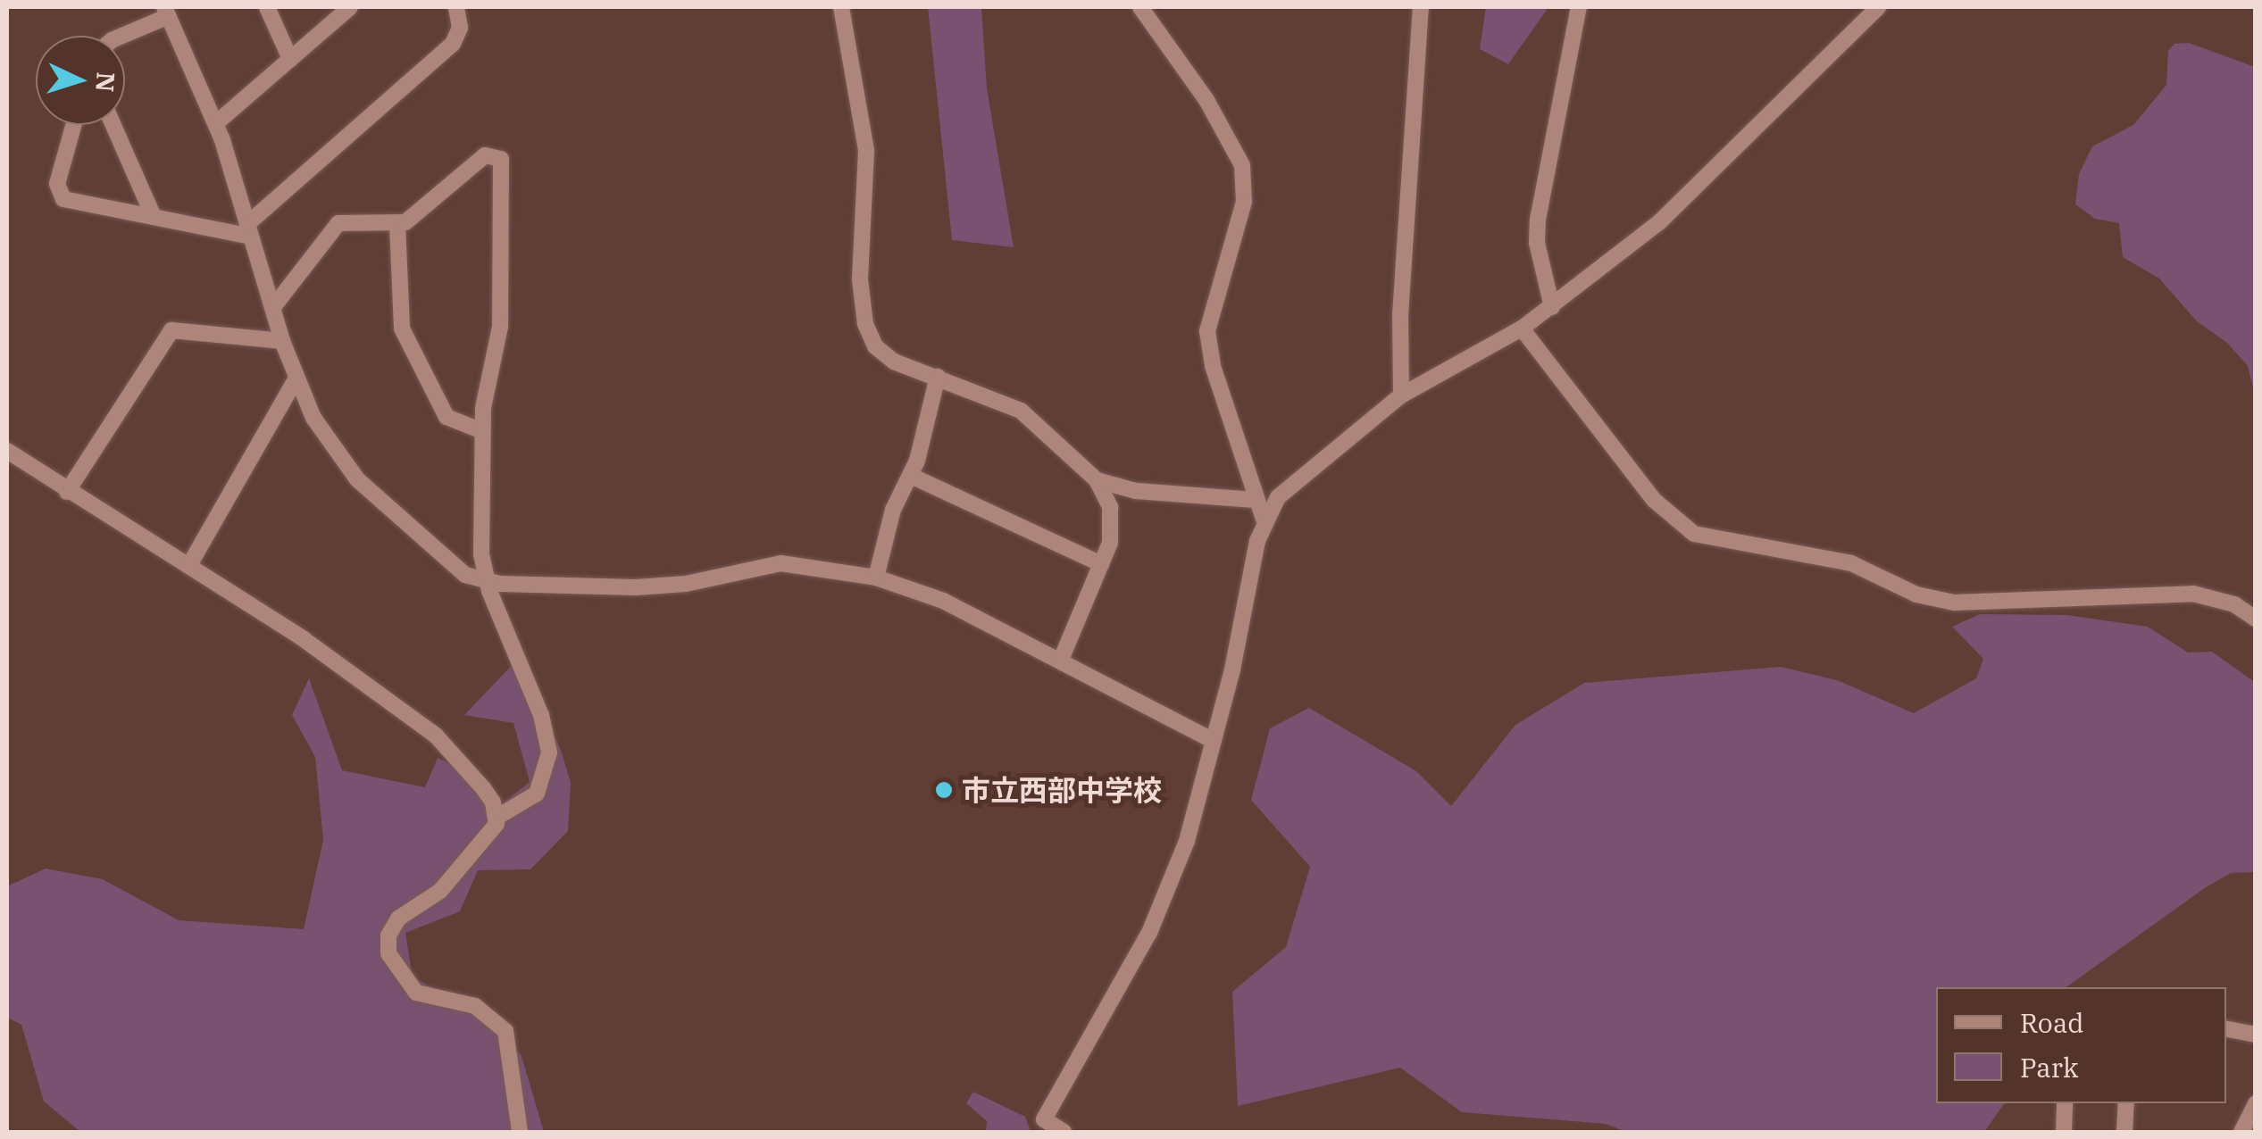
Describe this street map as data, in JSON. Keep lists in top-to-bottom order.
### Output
{
  "places": ["市立西部中学校"],
  "legend": ["Road", "Park"],
  "north": "right"
}
